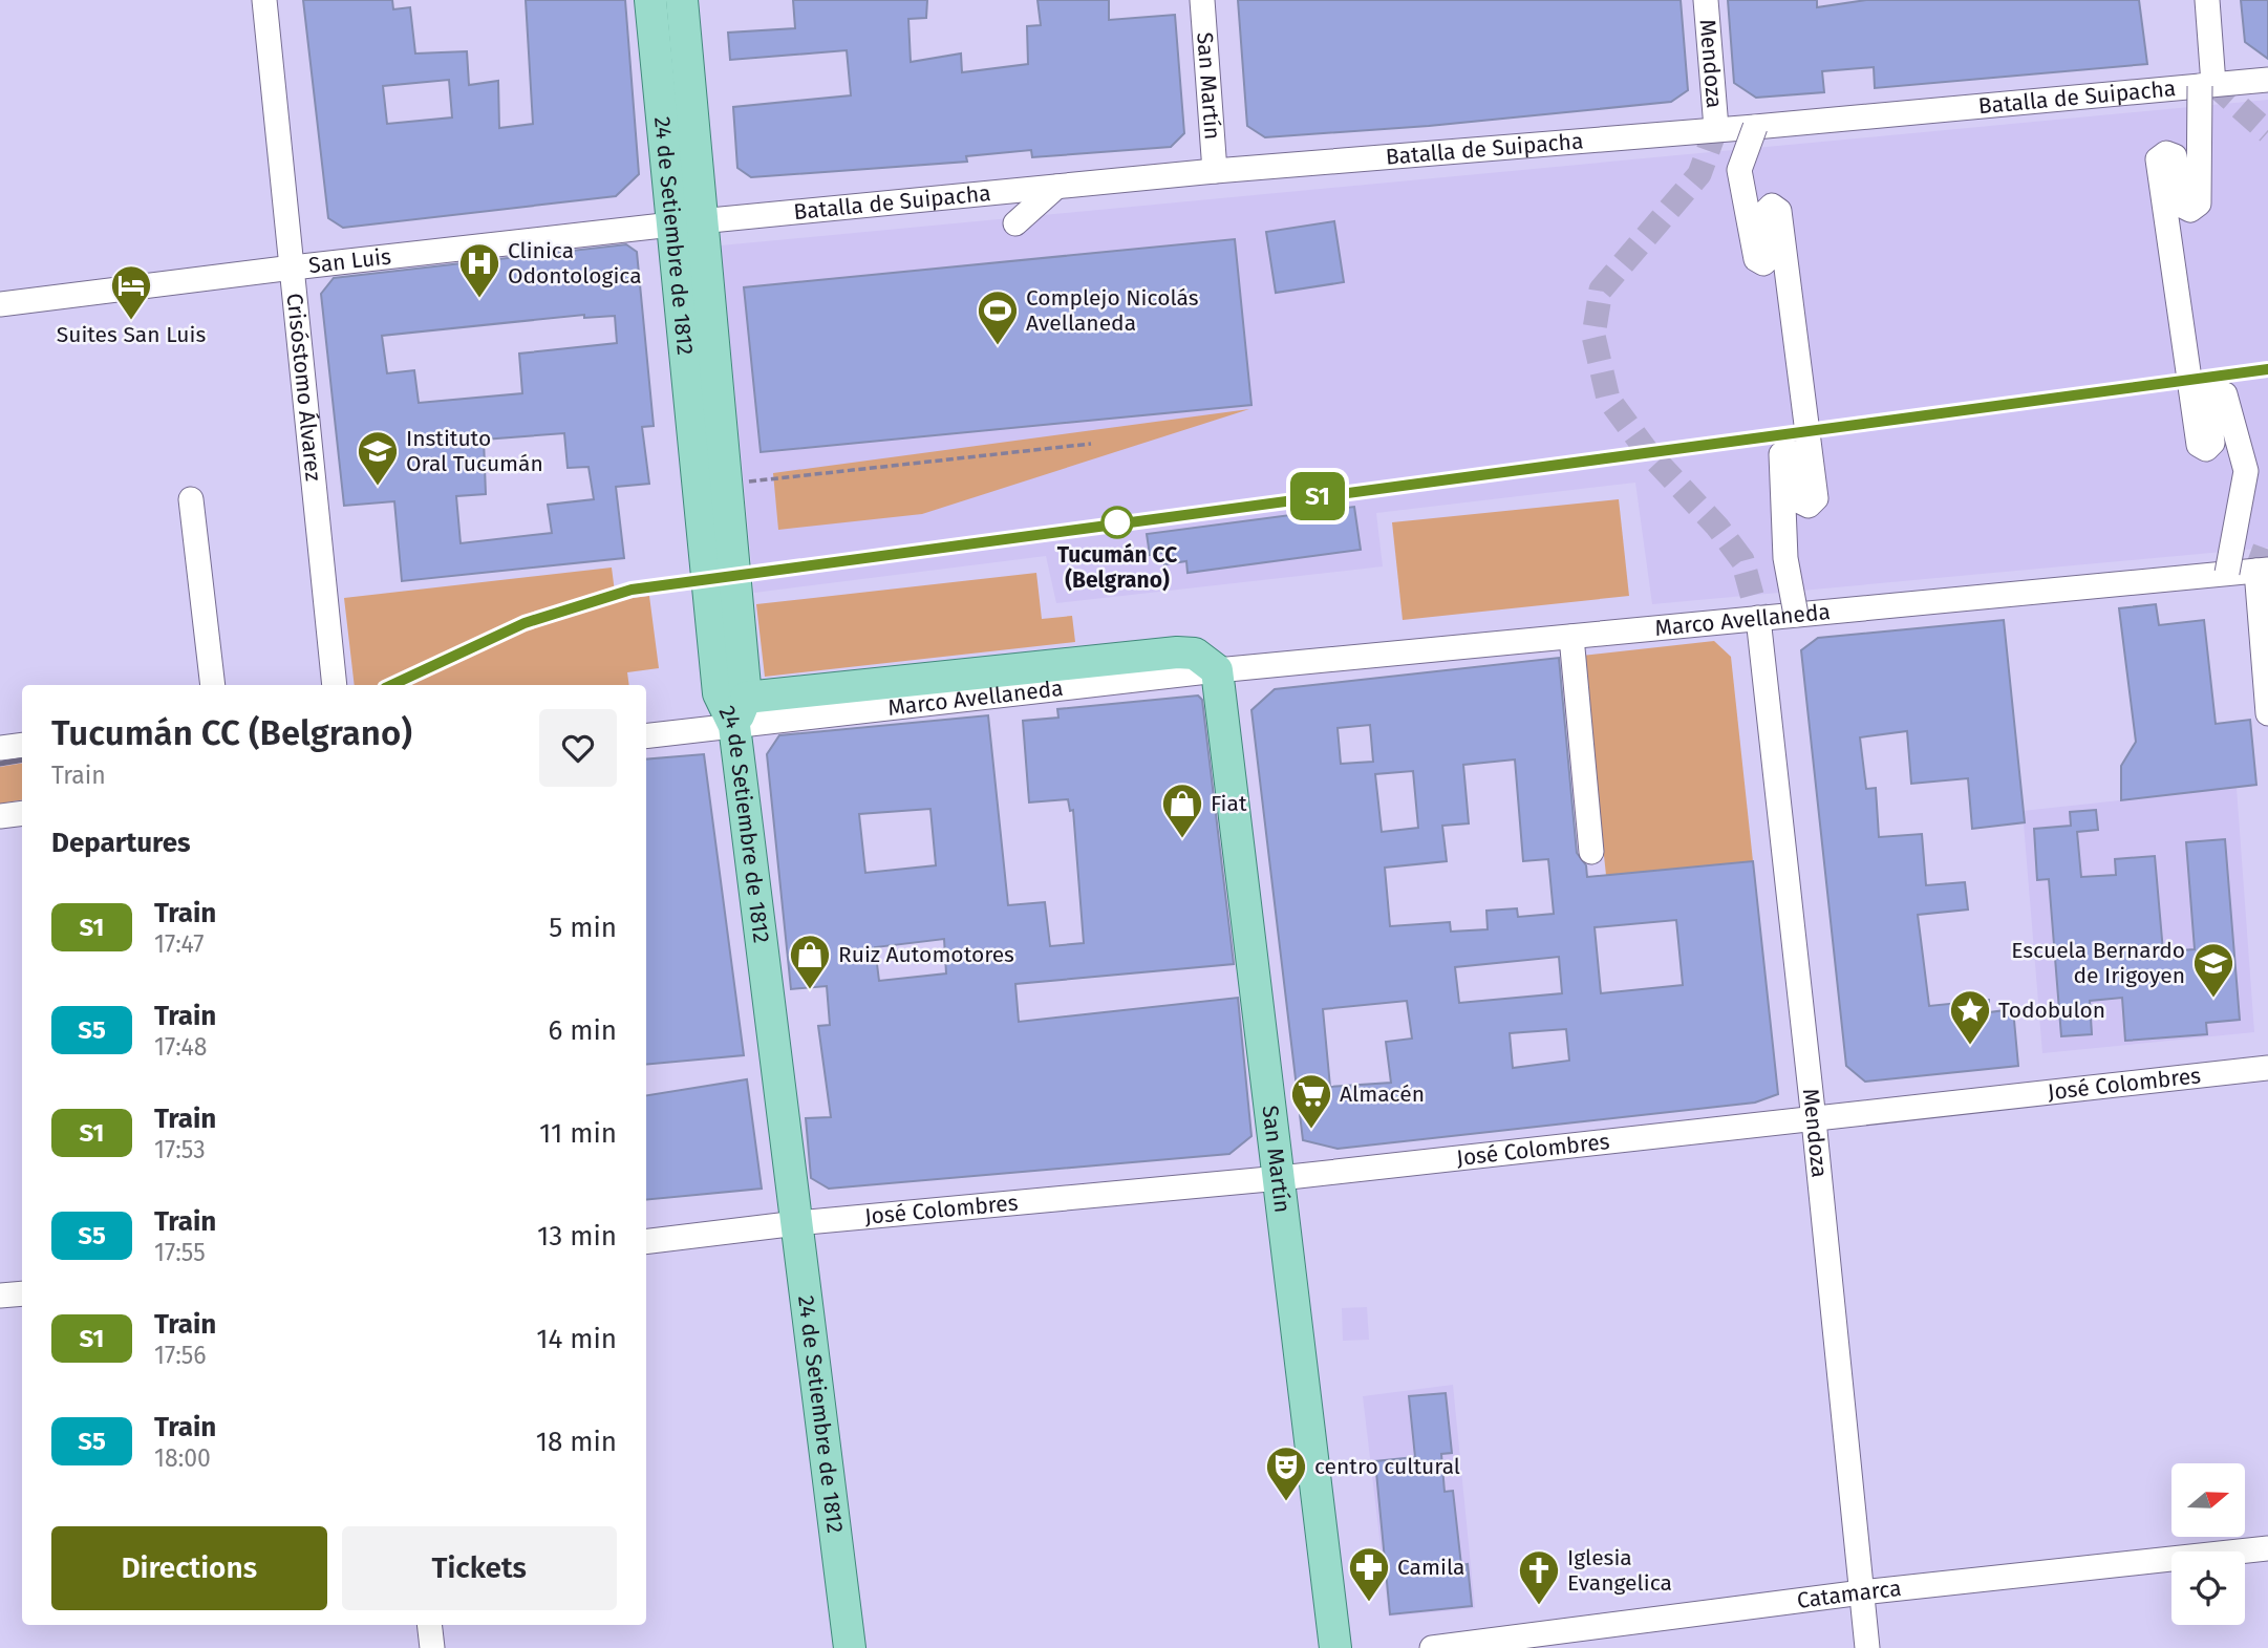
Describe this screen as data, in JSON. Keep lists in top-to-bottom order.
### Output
{
  "streets": {
    "main road": ["San Martín", "24 de Setiembre de 1812", "Marco Avellaneda"],
    "street": [
      "Mendoza",
      "Batalla de Suipacha",
      "San Luis",
      "Crisóstomo Álvarez",
      "José Colombres",
      "Catamarca"
    ]
  },
  "crossings": [
    ["Mendoza", "Batalla de Suipacha"],
    ["Mendoza", "Marco Avellaneda"],
    ["Mendoza", "José Colombres"],
    ["Mendoza", "Catamarca"],
    ["San Martín", "Batalla de Suipacha"],
    ["San Martín", "Marco Avellaneda"],
    ["San Martín", "José Colombres"],
    ["Batalla de Suipacha", "24 de Setiembre de 1812"],
    ["Batalla de Suipacha", "San Luis"],
    ["24 de Setiembre de 1812", "San Luis"],
    ["24 de Setiembre de 1812", "Marco Avellaneda"],
    ["24 de Setiembre de 1812", "José Colombres"],
    ["San Luis", "Crisóstomo Álvarez"]
  ],
  "places": {
    "hospital": ["Clinica Odontologica"],
    "hotel": ["Suites San Luis"],
    "sports": ["Complejo Nicolás Avellaneda"],
    "school or university": ["Instituto Oral Tucumán", "Escuela Bernardo de Irigoyen"],
    "other": ["Tucumán CC (Belgrano)"],
    "shop": ["Fiat", "Ruiz Automotores"],
    "place": ["Todobulon"],
    "supermarket": ["Almacén"],
    "theatre": ["centro cultural"],
    "pharmacy": ["Camila"],
    "church": ["Iglesia Evangelica"]
  },
  "north": "right",
  "page": {
    "on_map": "S1",
    "heading": [
      ["Tucumán CC (Belgrano)", "Train"],
      "Departures"
    ],
    "list": [
      {
        "mark": "S1",
        "name": "Train",
        "note": "17:47",
        "value": "5 min"
      },
      {
        "mark": "S5",
        "name": "Train",
        "note": "17:48",
        "value": "6 min"
      },
      {
        "mark": "S1",
        "name": "Train",
        "note": "17:53",
        "value": "11 min"
      },
      {
        "mark": "S5",
        "name": "Train",
        "note": "17:55",
        "value": "13 min"
      },
      {
        "mark": "S1",
        "name": "Train",
        "note": "17:56",
        "value": "14 min"
      },
      {
        "mark": "S5",
        "name": "Train",
        "note": "18:00",
        "value": "18 min"
      }
    ],
    "buttons": ["Directions", "Tickets"]
  }
}
